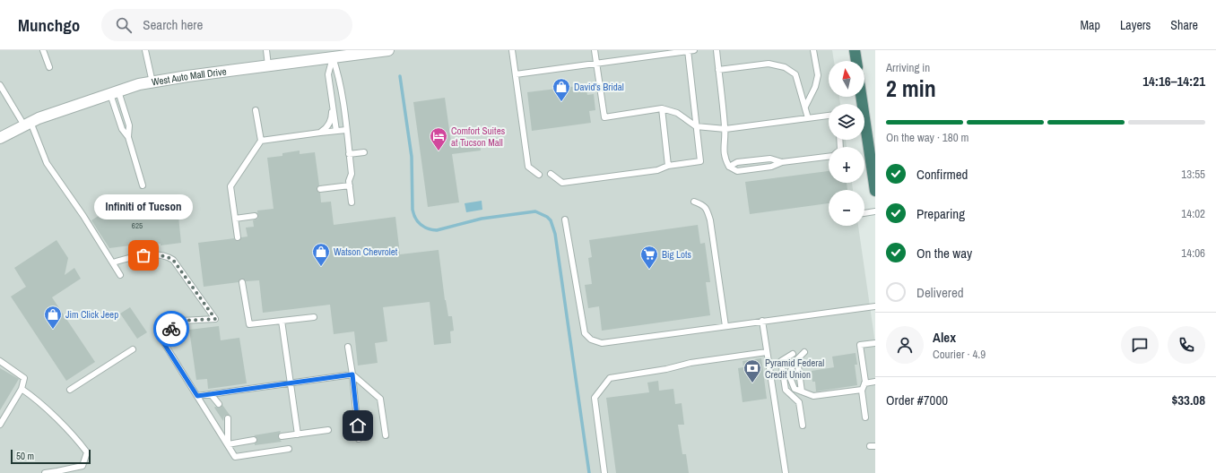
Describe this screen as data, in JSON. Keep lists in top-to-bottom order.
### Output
{
  "streets": {
    "street": ["West Auto Mall Drive"]
  },
  "places": {
    "shop": ["David's Bridal", "Watson Chevrolet", "Jim Click Jeep"],
    "hotel": ["Comfort Suites at Tucson Mall"],
    "other": ["Infiniti of Tucson"],
    "supermarket": ["Big Lots"],
    "bank": ["Pyramid Federal Credit Union"]
  },
  "house_numbers": ["625"],
  "scale_bar": "50 m",
  "north": "top",
  "page": {
    "header": "Munchgo",
    "search": "Search here",
    "nav": ["Map", "Layers", "Share"],
    "heading": ["2 min", "Arriving in", "14:16–14:21"],
    "panel": [
      "Alex",
      "Courier · 4.9",
      "Order #7000",
      "$33.08"
    ],
    "map_buttons": ["+", "−"],
    "bar": "On the way · 180 m",
    "list": [
      ["Confirmed", "13:55"],
      ["Preparing", "14:02"],
      ["On the way", "14:06"],
      "Delivered"
    ],
    "bubble": "Infiniti of Tucson",
    "scale": "50 m"
  }
}
